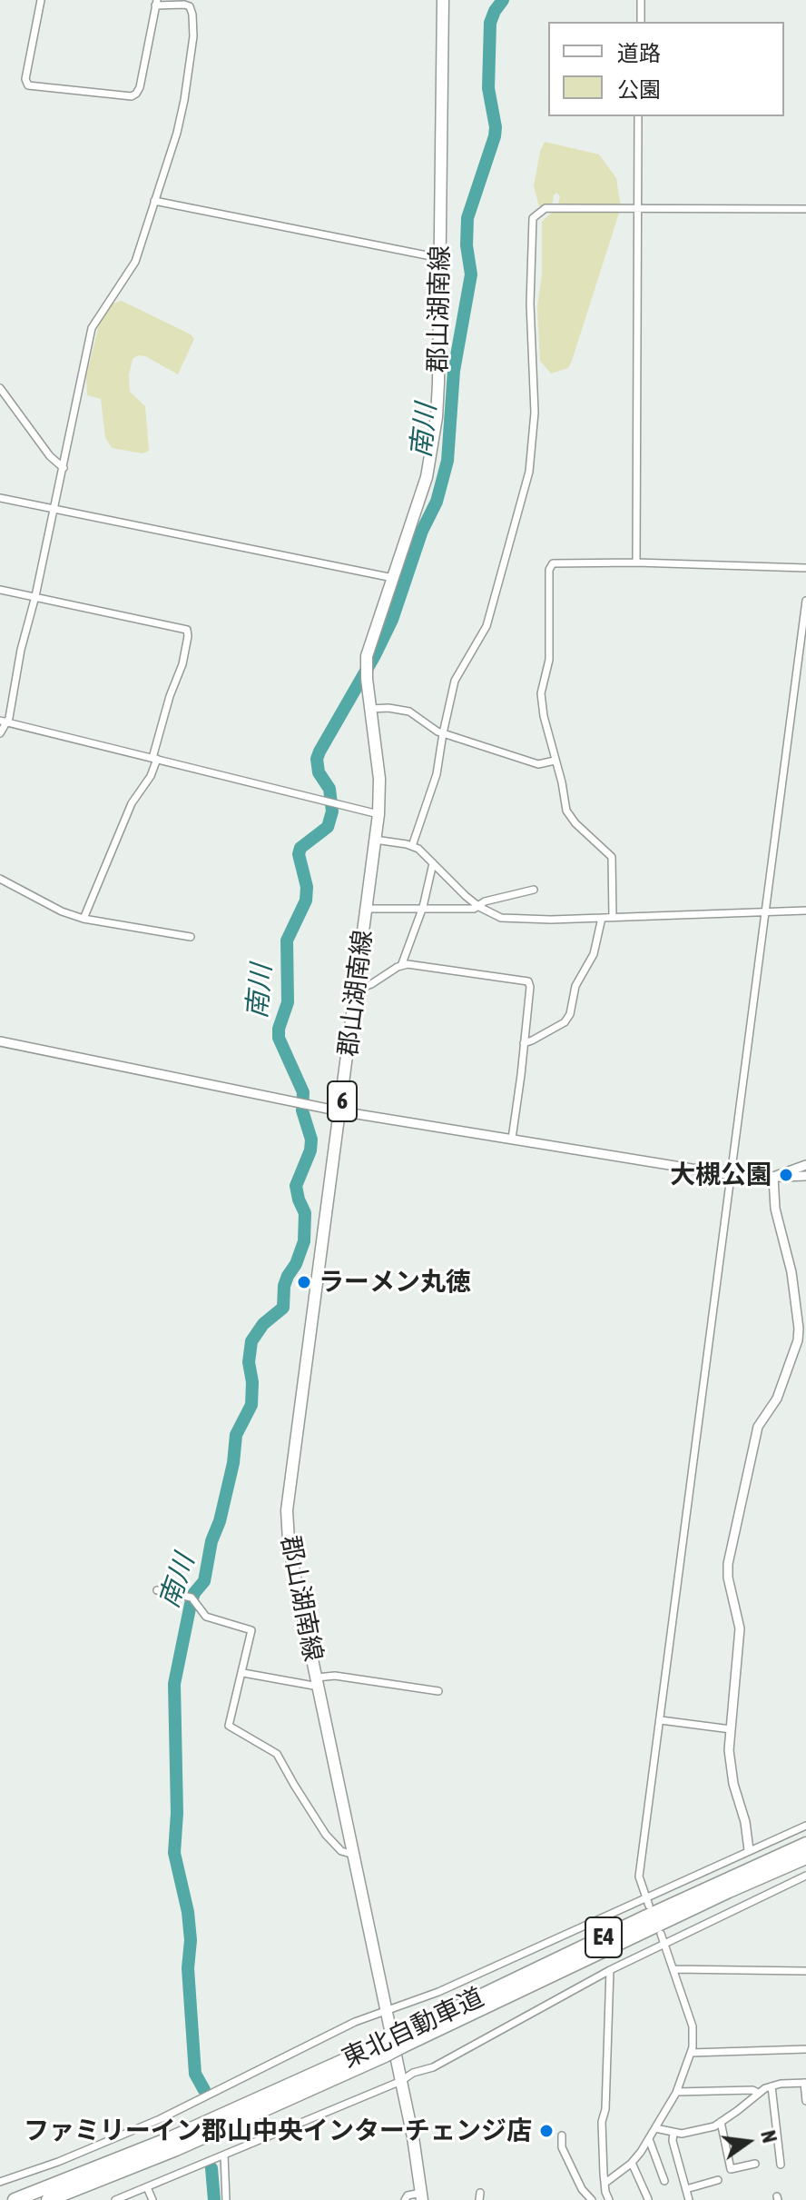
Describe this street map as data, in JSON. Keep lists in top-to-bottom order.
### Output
{
  "streets": {
    "highway": ["E4", "東北自動車道"],
    "main road": ["郡山湖南線", "6"]
  },
  "water": ["南川"],
  "places": ["大槻公園", "ラーメン丸徳", "ファミリーイン郡山中央インターチェンジ店"],
  "legend": ["道路", "公園"],
  "north": "right"
}
